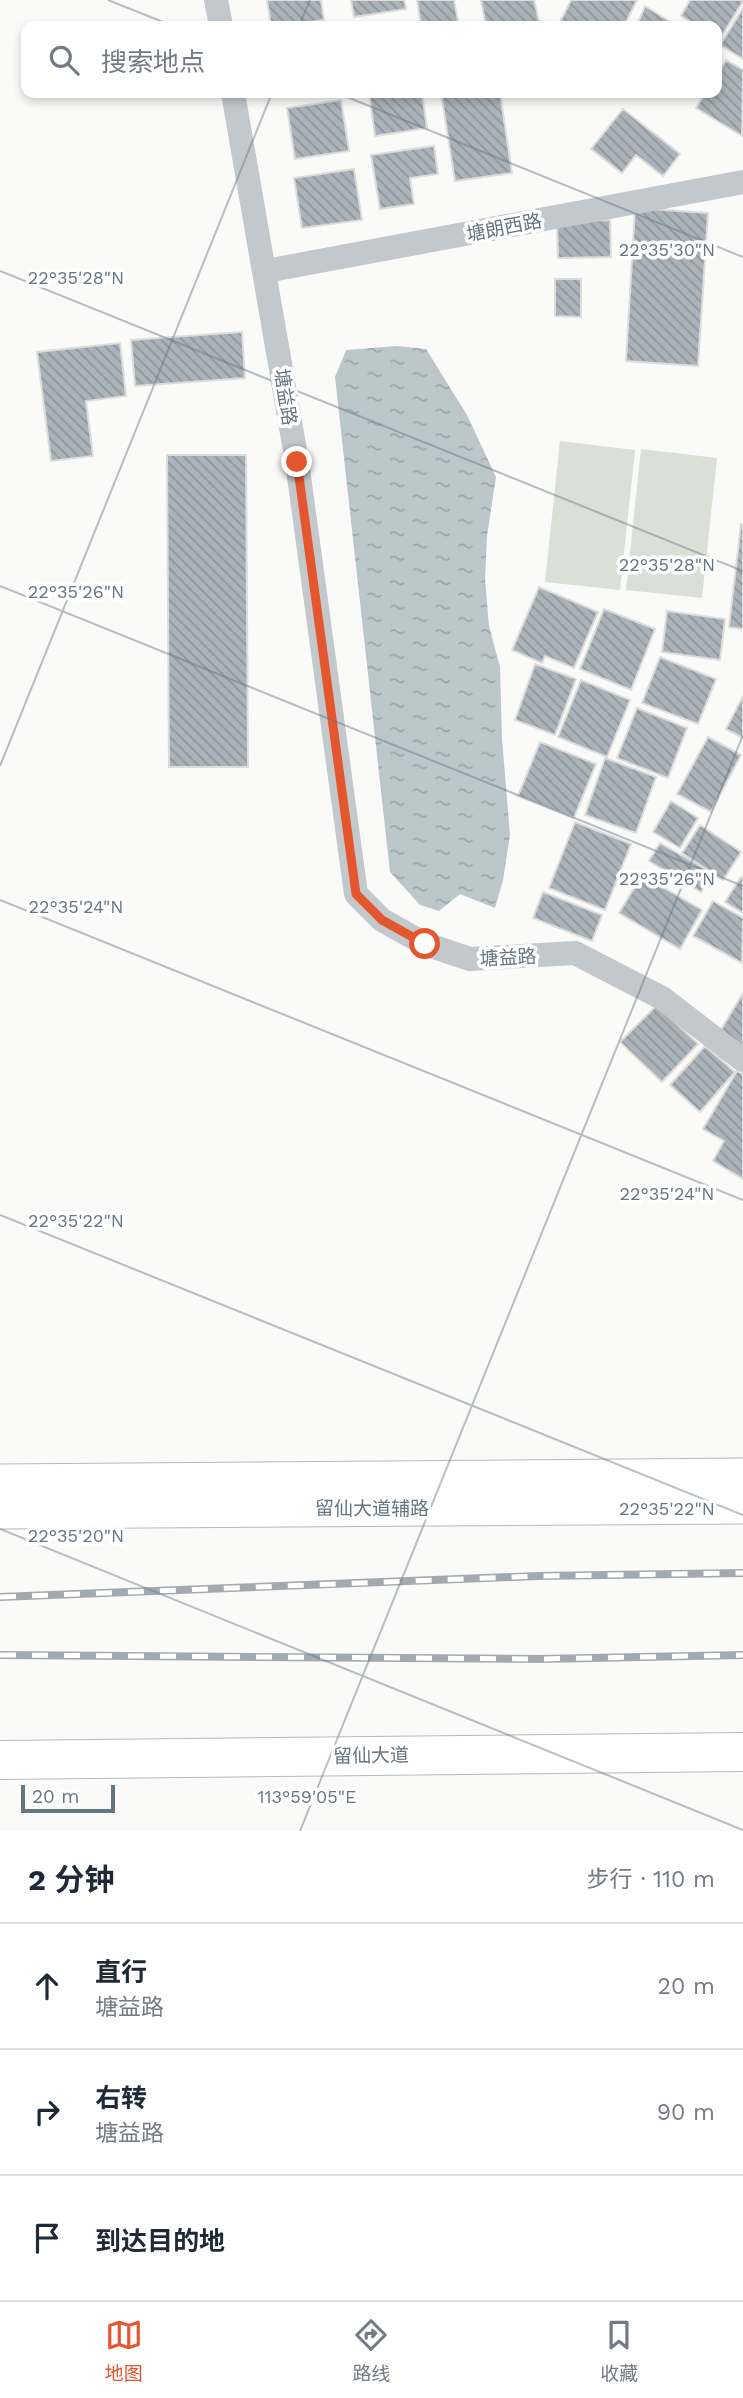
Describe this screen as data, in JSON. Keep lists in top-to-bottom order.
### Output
{
  "streets": {
    "main road": ["留仙大道辅路", "留仙大道"],
    "street": ["塘朗西路", "塘益路"]
  },
  "crossings": [
    ["塘朗西路", "塘益路"]
  ],
  "scale_bar": "20 m",
  "page": {
    "search": "搜索地点",
    "scale": "20 m",
    "heading": ["2 分钟", "步行 · 110 m"],
    "list": [
      ["直行", "塘益路", "20 m"],
      ["右转", "塘益路", "90 m"],
      "到达目的地"
    ],
    "nav": ["地图", "路线", "收藏"]
  },
  "coordinates": [
    "22°35'30\"N",
    "22°35'28\"N",
    "22°35'26\"N",
    "22°35'24\"N",
    "22°35'22\"N",
    "22°35'20\"N",
    "113°59'05\"E"
  ]
}
